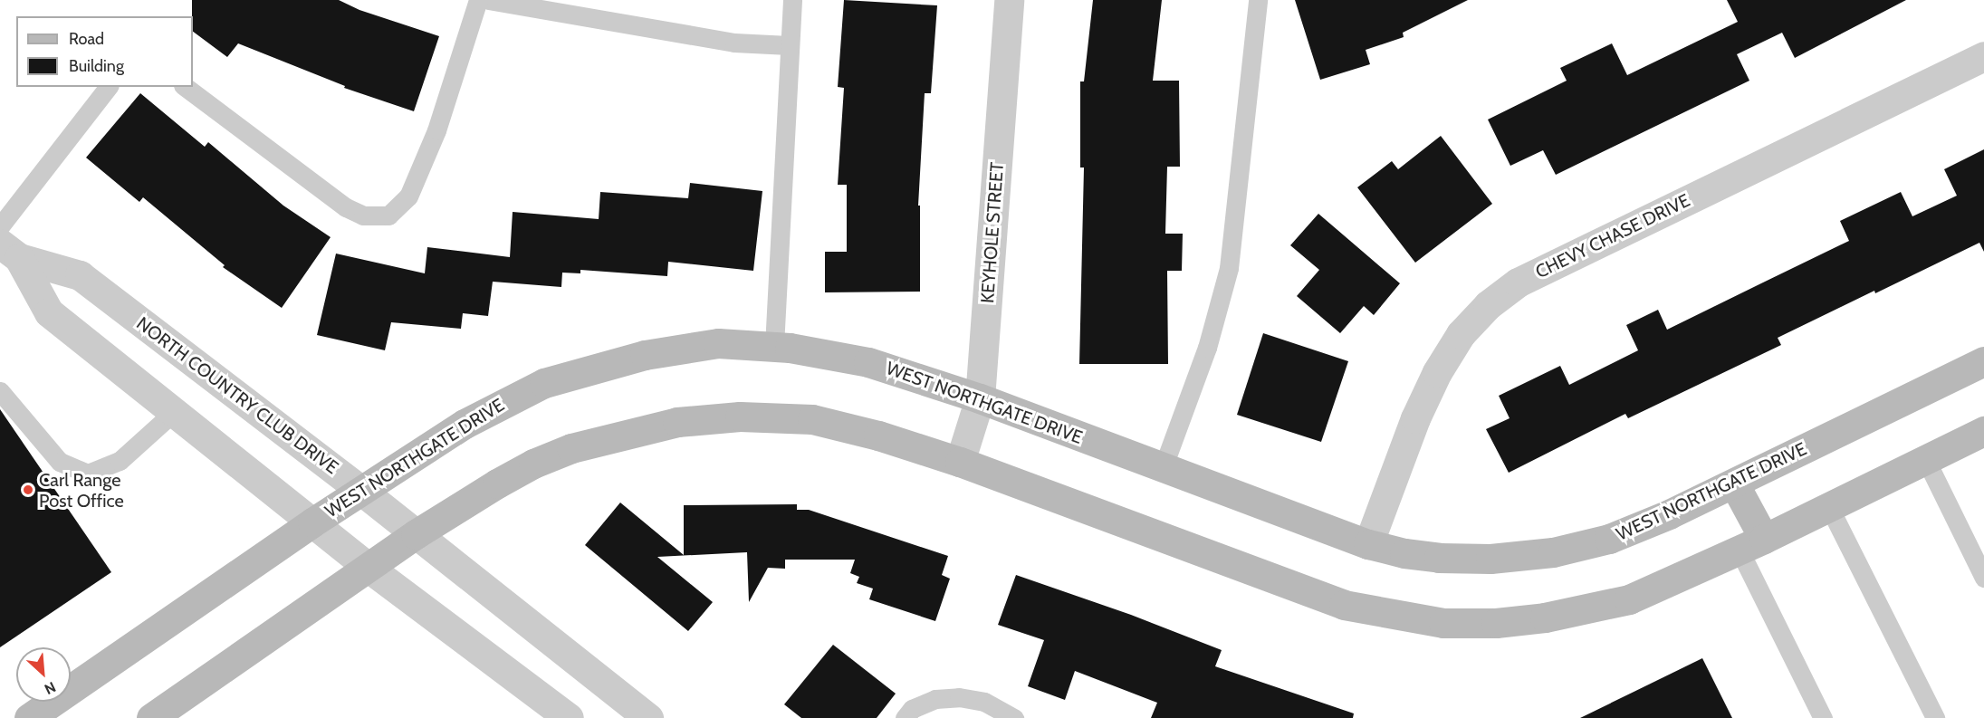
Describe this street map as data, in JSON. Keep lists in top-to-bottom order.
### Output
{
  "streets": {
    "main road": ["WEST NORTHGATE DRIVE"],
    "street": ["KEYHOLE STREET", "CHEVY CHASE DRIVE", "NORTH COUNTRY CLUB DRIVE"]
  },
  "crossings": [
    ["KEYHOLE STREET", "WEST NORTHGATE DRIVE"],
    ["CHEVY CHASE DRIVE", "WEST NORTHGATE DRIVE"],
    ["NORTH COUNTRY CLUB DRIVE", "WEST NORTHGATE DRIVE"]
  ],
  "places": ["Carl Range Post Office"],
  "legend": ["Road", "Building"],
  "north": "bottom right"
}
